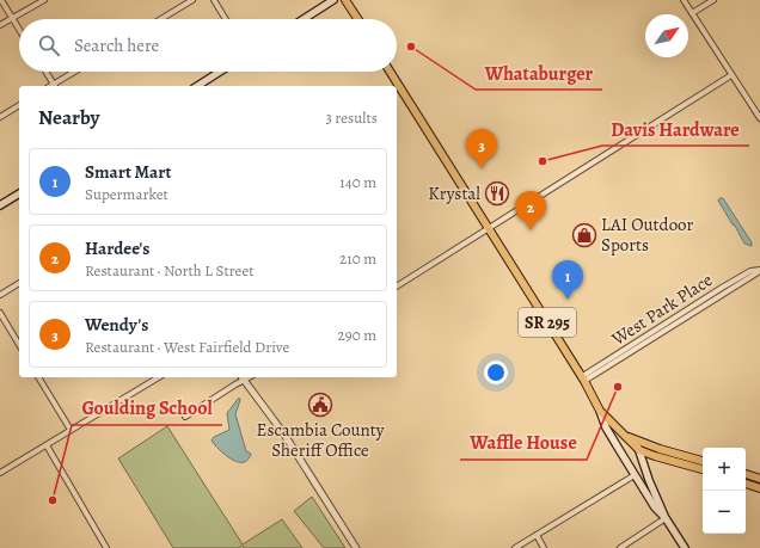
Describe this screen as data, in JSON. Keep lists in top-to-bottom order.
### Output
{
  "streets": {
    "main road": ["SR 295"],
    "street": ["West Park Place"]
  },
  "crossings": [
    ["West Park Place", "SR 295"]
  ],
  "places": {
    "other": [
      "Whataburger",
      "Davis Hardware",
      "Waffle House",
      "Goulding School"
    ],
    "restaurant": ["Krystal"],
    "shop": ["LAI Outdoor Sports"],
    "public building": ["Escambia County Sheriff Office"]
  },
  "north": "top right",
  "page": {
    "search": "Search here",
    "heading": ["Nearby", "3 results"],
    "pins": ["3", "2", "1"],
    "list": [
      {
        "mark": "1",
        "name": "Smart Mart",
        "note": "Supermarket",
        "value": "140 m"
      },
      {
        "mark": "2",
        "name": "Hardee's",
        "note": "Restaurant · North L Street",
        "value": "210 m"
      },
      {
        "mark": "3",
        "name": "Wendy's",
        "note": "Restaurant · West Fairfield Drive",
        "value": "290 m"
      }
    ],
    "map_buttons": ["+", "−"]
  }
}
